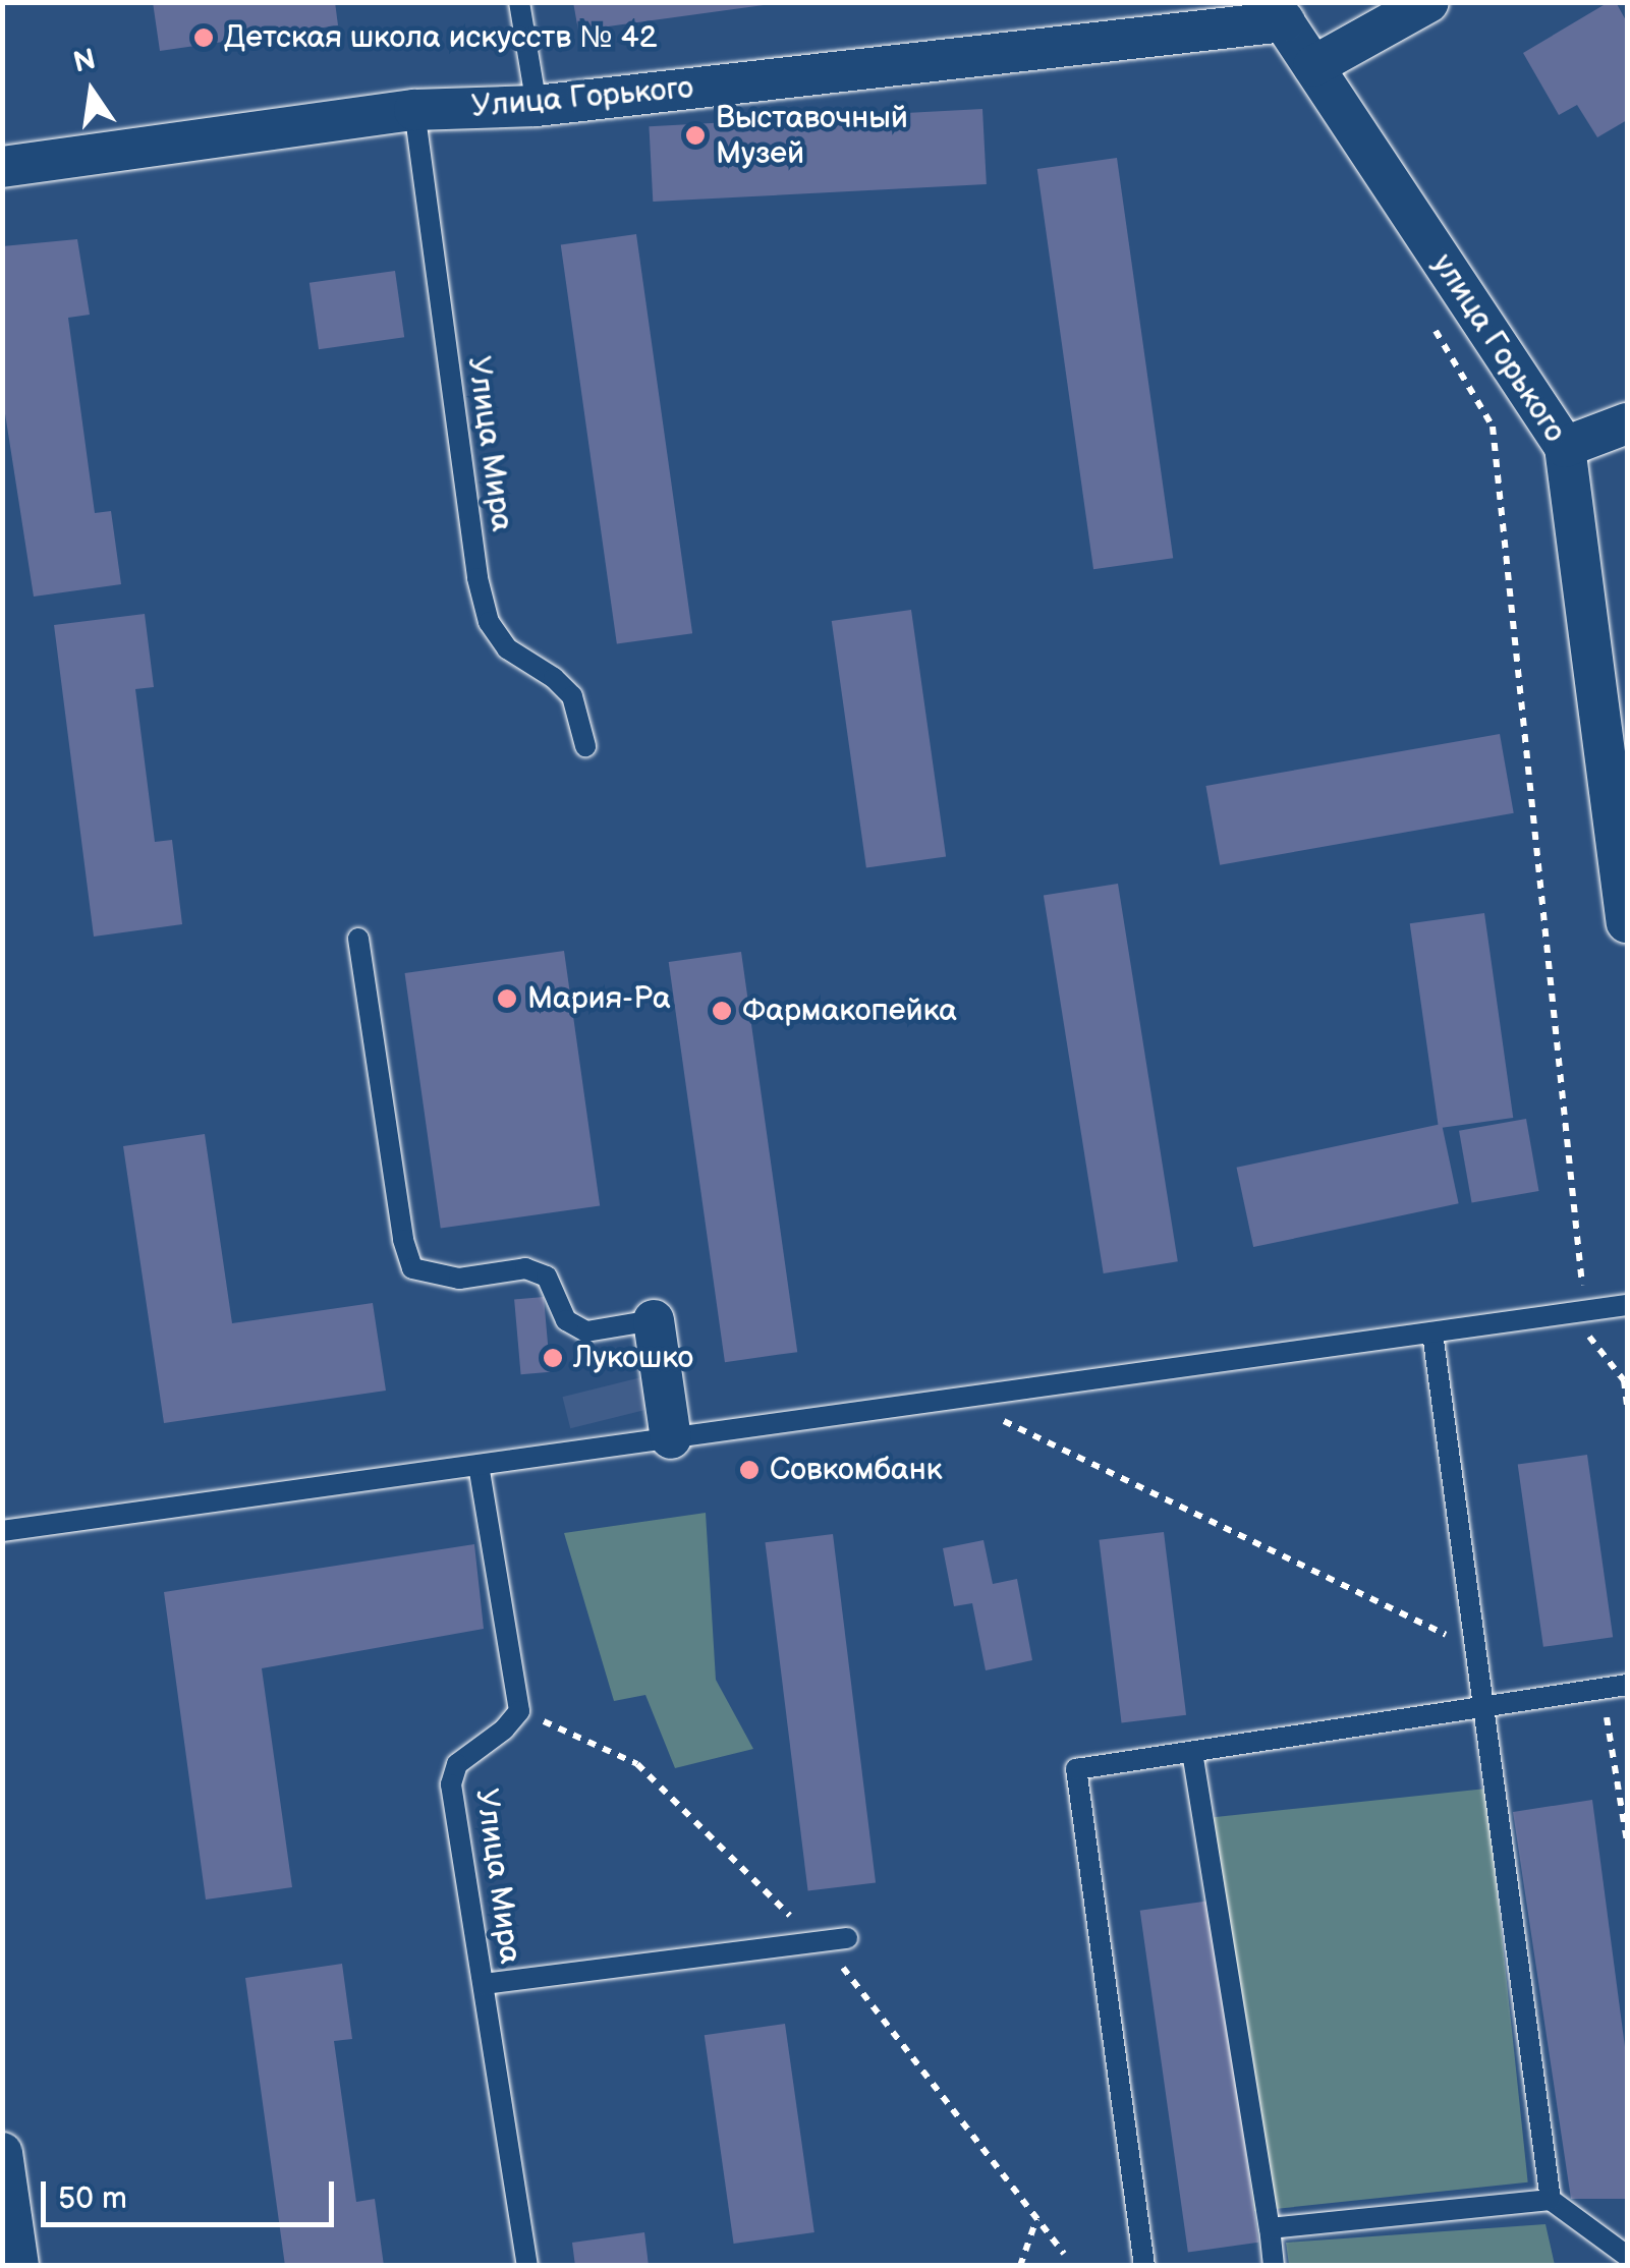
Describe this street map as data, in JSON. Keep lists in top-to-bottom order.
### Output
{
  "streets": {
    "street": ["Улица Горького", "улица Горького"],
    "lane": ["Улица Мира"]
  },
  "crossings": [
    ["Улица Горького", "улица Горького"],
    ["Улица Горького", "Улица Мира"]
  ],
  "places": [
    "Детская школа искусств № 42",
    "Выставочный Музей",
    "Мария-Ра",
    "Фармакопейка",
    "Лукошко",
    "Совкомбанк"
  ],
  "scale_bar": "50 m",
  "north": "top"
}
